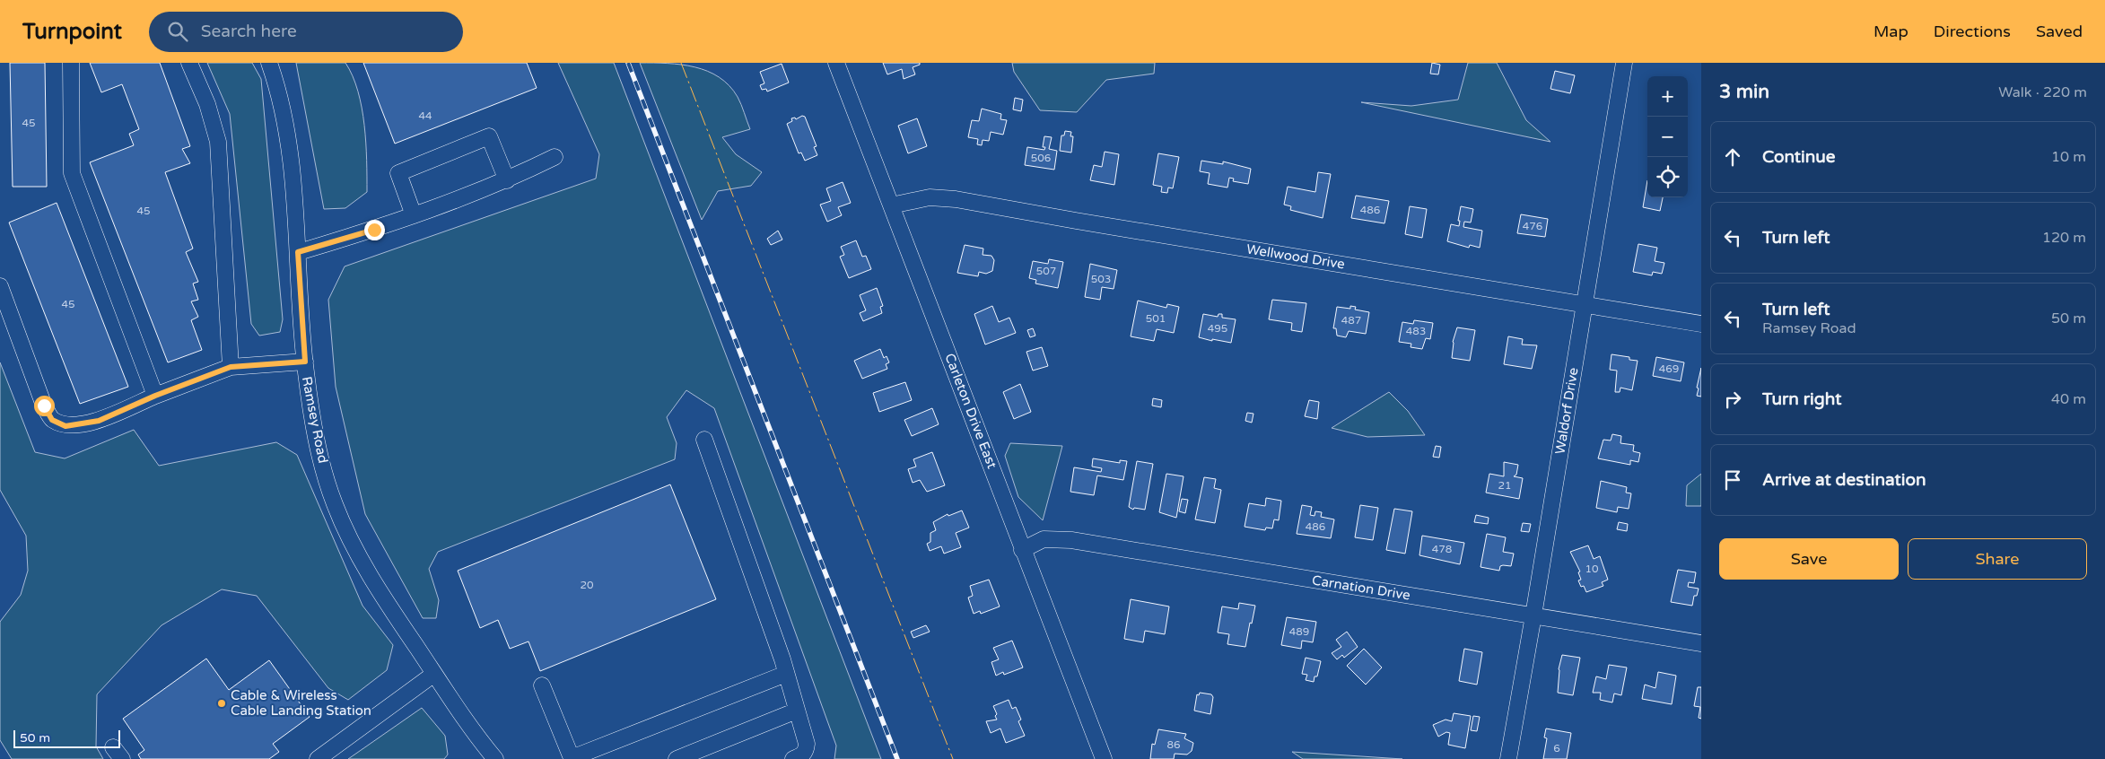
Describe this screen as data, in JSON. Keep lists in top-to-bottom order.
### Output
{
  "streets": {
    "street": [
      "Wellwood Drive",
      "Carleton Drive East",
      "Waldorf Drive",
      "Ramsey Road",
      "Carnation Drive"
    ]
  },
  "crossings": [
    ["Wellwood Drive", "Carleton Drive East"],
    ["Wellwood Drive", "Waldorf Drive"],
    ["Carleton Drive East", "Carnation Drive"],
    ["Waldorf Drive", "Carnation Drive"]
  ],
  "places": ["Cable & Wireless Cable Landing Station"],
  "house_numbers": [
    "44",
    "45",
    "506",
    "486",
    "45",
    "476",
    "507",
    "503",
    "45",
    "501",
    "487",
    "495",
    "483",
    "469",
    "21",
    "486",
    "478",
    "10",
    "20",
    "489",
    "86",
    "6"
  ],
  "scale_bar": "50 m",
  "page": {
    "header": "Turnpoint",
    "search": "Search here",
    "nav": ["Map", "Directions", "Saved"],
    "heading": ["3 min", "Walk · 220 m"],
    "map_buttons": ["+", "−"],
    "list": [
      ["Continue", "10 m"],
      ["Turn left", "120 m"],
      ["Turn left", "Ramsey Road", "50 m"],
      ["Turn right", "40 m"],
      "Arrive at destination"
    ],
    "buttons": ["Save", "Share"],
    "scale": "50 m"
  }
}
